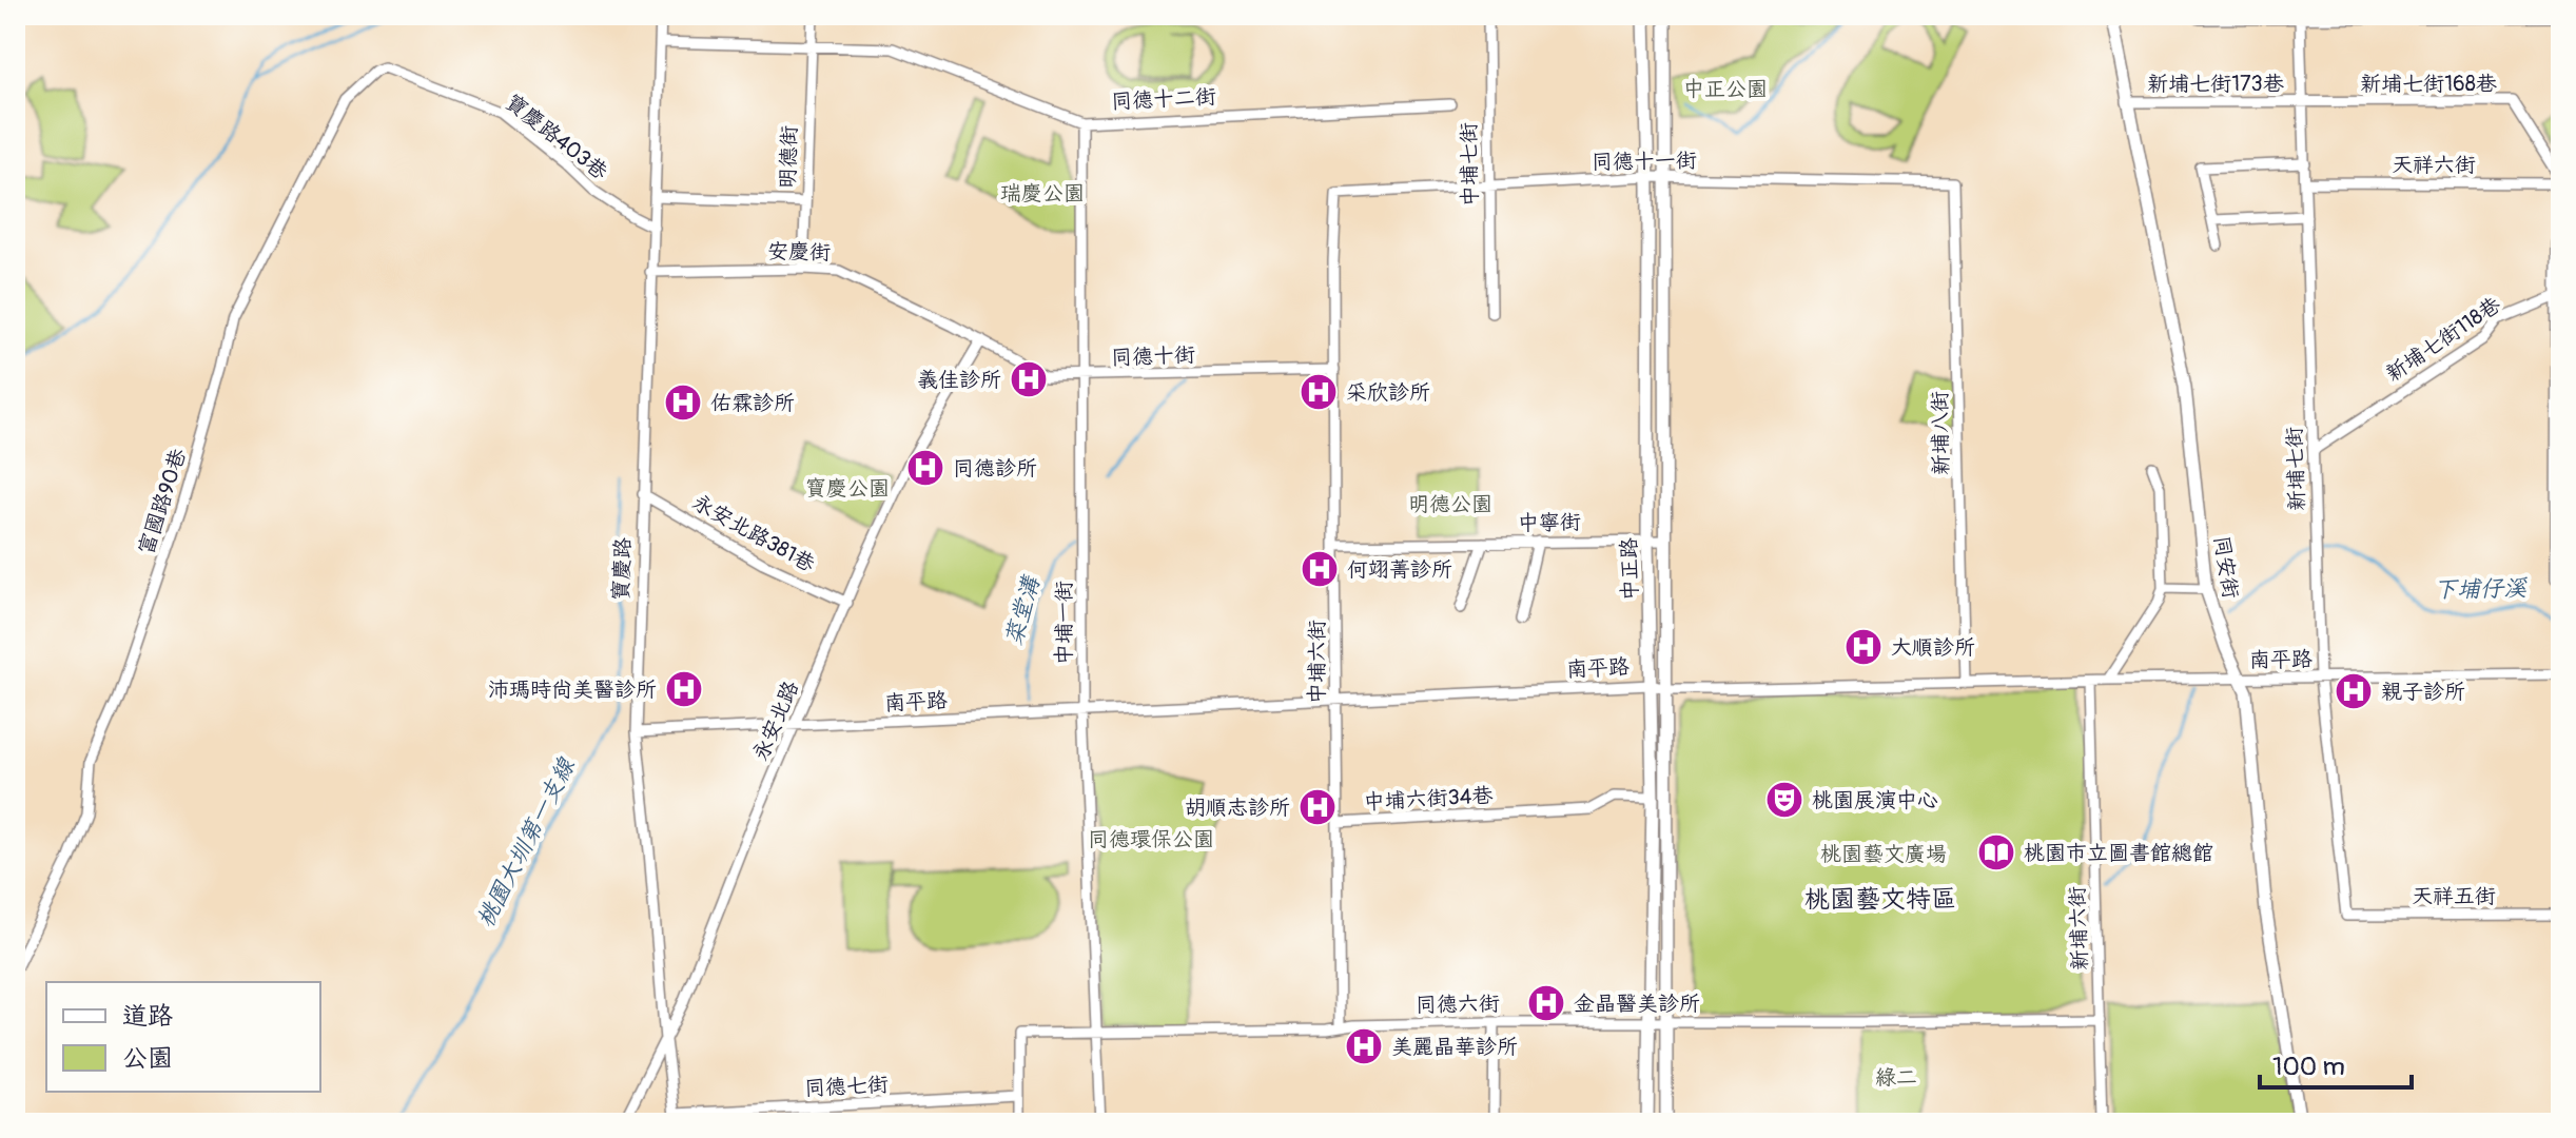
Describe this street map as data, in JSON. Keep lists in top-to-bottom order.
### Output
{
  "streets": {
    "street": [
      "新埔七街173巷",
      "新埔七街168巷",
      "同德十二街",
      "寶慶路403巷",
      "明德街",
      "同德十一街",
      "中埔七街",
      "天祥六街",
      "安慶街",
      "新埔七街118巷",
      "同德十街",
      "新埔八街",
      "新埔七街",
      "富國路90巷",
      "中寧街",
      "永安北路381巷",
      "同安街",
      "寶慶路",
      "中正路",
      "中埔一街",
      "南平路",
      "中埔六街",
      "永安北路",
      "中埔六街34巷",
      "天祥五街",
      "新埔六街",
      "同德六街",
      "同德七街"
    ]
  },
  "crossings": [
    ["新埔七街173巷", "新埔七街168巷"],
    ["新埔七街173巷", "新埔七街"],
    ["新埔七街173巷", "同安街"],
    ["新埔七街168巷", "天祥六街"],
    ["新埔七街168巷", "新埔七街"],
    ["同德十二街", "明德街"],
    ["同德十二街", "中埔一街"],
    ["寶慶路403巷", "富國路90巷"],
    ["寶慶路403巷", "寶慶路"],
    ["明德街", "安慶街"],
    ["同德十一街", "中埔七街"],
    ["同德十一街", "新埔八街"],
    ["同德十一街", "中正路"],
    ["同德十一街", "中埔六街"],
    ["天祥六街", "新埔七街"],
    ["安慶街", "同德十街"],
    ["安慶街", "寶慶路"],
    ["安慶街", "永安北路"],
    ["新埔七街118巷", "新埔七街"],
    ["同德十街", "中埔一街"],
    ["同德十街", "中埔六街"],
    ["同德十街", "永安北路"],
    ["新埔八街", "南平路"],
    ["新埔七街", "南平路"],
    ["新埔七街", "天祥五街"],
    ["中寧街", "中正路"],
    ["中寧街", "中埔六街"],
    ["永安北路381巷", "寶慶路"],
    ["永安北路381巷", "永安北路"],
    ["同安街", "南平路"],
    ["寶慶路", "南平路"],
    ["寶慶路", "永安北路"],
    ["寶慶路", "同德七街"],
    ["中正路", "南平路"],
    ["中正路", "中埔六街34巷"],
    ["中正路", "同德六街"],
    ["中埔一街", "南平路"],
    ["中埔一街", "同德六街"],
    ["南平路", "中埔六街"],
    ["南平路", "永安北路"],
    ["南平路", "新埔六街"],
    ["中埔六街", "中埔六街34巷"],
    ["中埔六街", "同德六街"],
    ["新埔六街", "同德六街"],
    ["同德六街", "同德七街"]
  ],
  "districts": ["桃園藝文特區"],
  "water": ["下埔仔溪", "菜堂溝", "桃園大圳第一支線"],
  "parks": [
    "中正公園",
    "瑞慶公園",
    "寶慶公園",
    "明德公園",
    "同德環保公園",
    "桃園藝文廣場",
    "綠二"
  ],
  "places": {
    "hospital": [
      "義佳診所",
      "采欣診所",
      "佑霖診所",
      "同德診所",
      "何翊菁診所",
      "大順診所",
      "沛瑪時尚美醫診所",
      "親子診所",
      "胡順志診所",
      "金晶醫美診所",
      "美麗晶華診所"
    ],
    "theatre": ["桃園展演中心"],
    "library": ["桃園市立圖書館總館"]
  },
  "legend": ["道路", "公園"],
  "scale_bar": "100 m"
}
